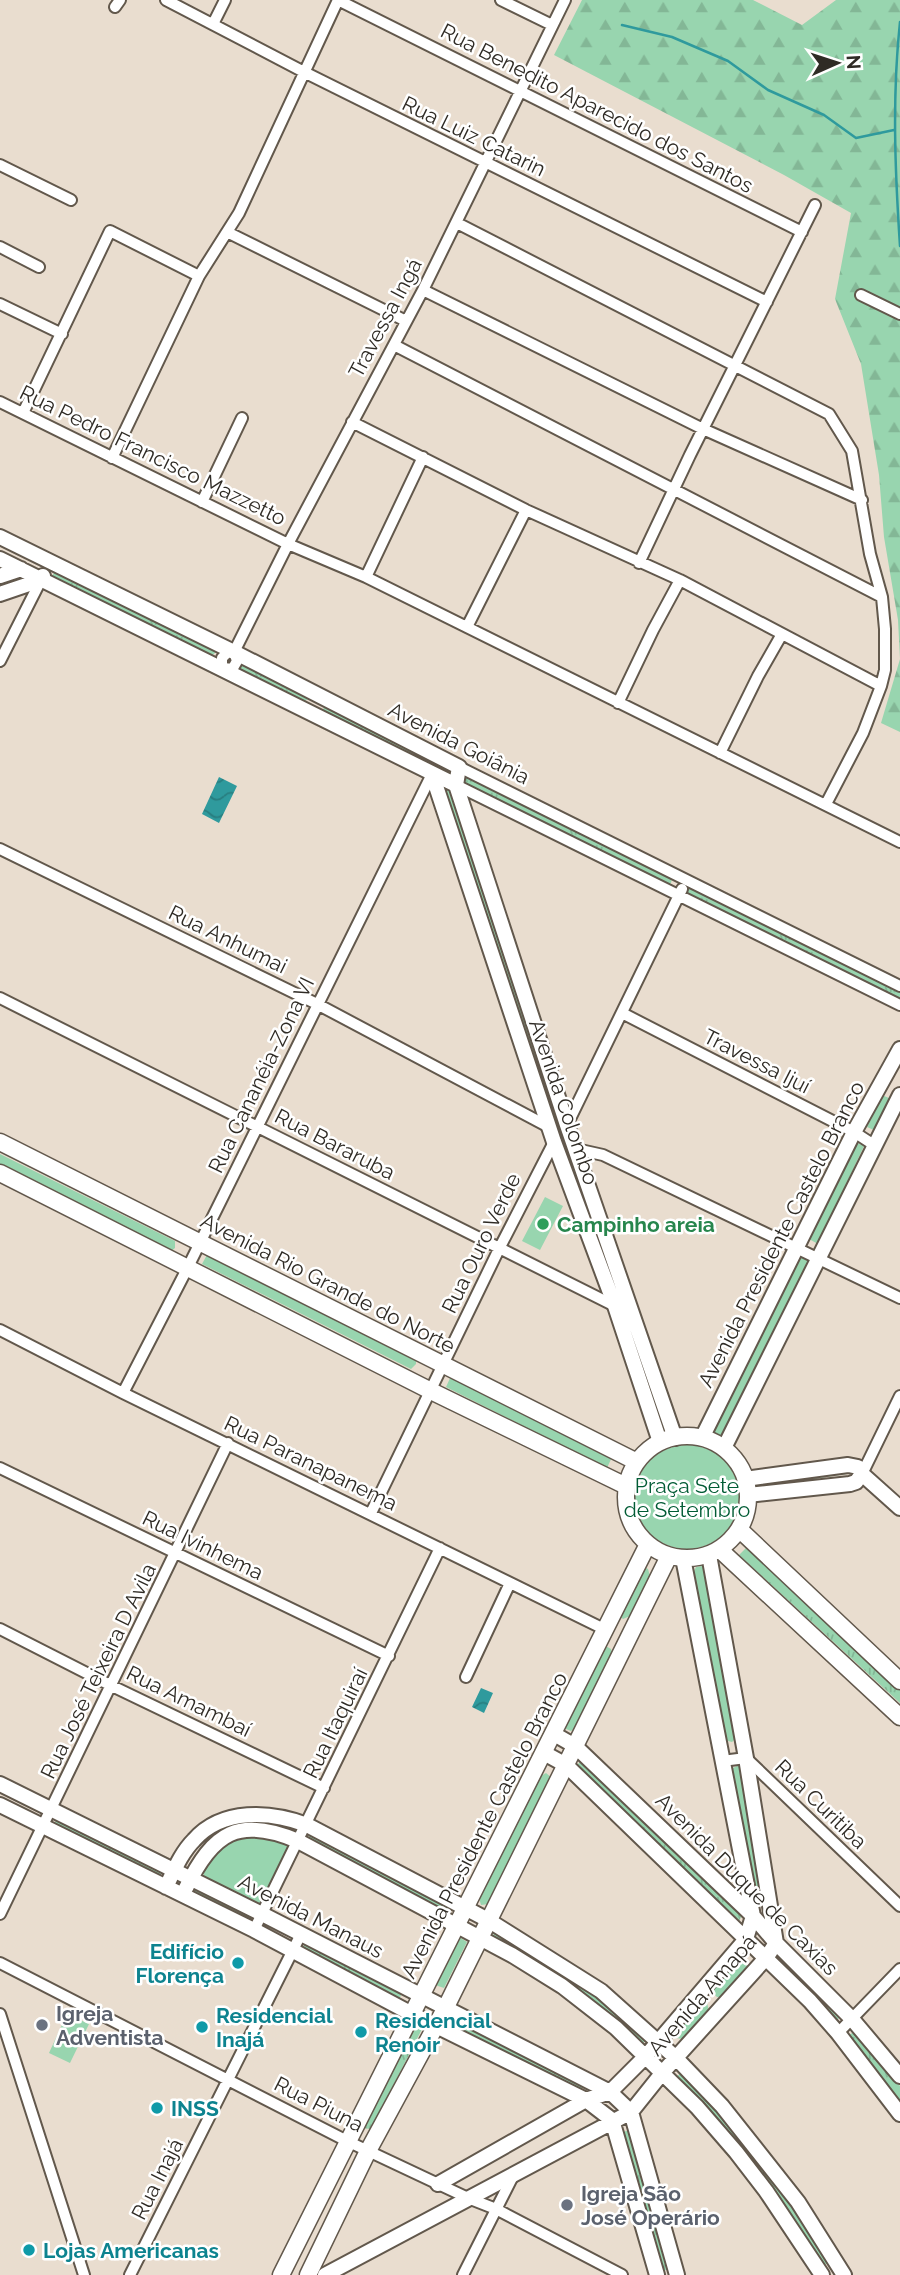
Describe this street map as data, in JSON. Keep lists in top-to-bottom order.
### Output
{
  "streets": {
    "main road": ["Avenida Presidente Castelo Branco", "Avenida Rio Grande do Norte"],
    "street": [
      "Rua Benedito Aparecido dos Santos",
      "Rua Luiz Catarin",
      "Travessa Ingá",
      "Rua Pedro Francisco Mazzetto",
      "Avenida Goiânia",
      "Rua Anhumai",
      "Travessa Ijuí",
      "Rua Cananéia-Zona VI",
      "Avenida Colombo",
      "Rua Bararuba",
      "Rua Ouro Verde",
      "Rua Paranapanema",
      "Rua Ivinhema",
      "Rua José Teixeira D Avila",
      "Rua Amambaí",
      "Rua Itaquiraí",
      "Rua Curitiba",
      "Avenida Duque de Caxias",
      "Avenida Manaus",
      "Avenida Amapá",
      "Rua Piuna",
      "Rua Inajá"
    ]
  },
  "crossings": [
    ["Rua Benedito Aparecido dos Santos", "Travessa Ingá"],
    ["Rua Luiz Catarin", "Travessa Ingá"],
    ["Travessa Ingá", "Rua Pedro Francisco Mazzetto"],
    ["Travessa Ingá", "Avenida Goiânia"],
    ["Avenida Goiânia", "Rua Cananéia-Zona VI"],
    ["Avenida Goiânia", "Avenida Colombo"],
    ["Rua Anhumai", "Rua Cananéia-Zona VI"],
    ["Rua Anhumai", "Avenida Colombo"],
    ["Travessa Ijuí", "Avenida Presidente Castelo Branco"],
    ["Rua Cananéia-Zona VI", "Avenida Colombo"],
    ["Rua Cananéia-Zona VI", "Rua Bararuba"],
    ["Rua Cananéia-Zona VI", "Avenida Rio Grande do Norte"],
    ["Rua Cananéia-Zona VI", "Rua Paranapanema"],
    ["Avenida Colombo", "Rua Bararuba"],
    ["Avenida Colombo", "Avenida Presidente Castelo Branco"],
    ["Avenida Colombo", "Rua Ouro Verde"],
    ["Avenida Colombo", "Avenida Rio Grande do Norte"],
    ["Avenida Colombo", "Avenida Amapá"],
    ["Rua Bararuba", "Rua Ouro Verde"],
    ["Avenida Presidente Castelo Branco", "Avenida Rio Grande do Norte"],
    ["Avenida Presidente Castelo Branco", "Rua Paranapanema"],
    ["Avenida Presidente Castelo Branco", "Avenida Duque de Caxias"],
    ["Avenida Presidente Castelo Branco", "Avenida Manaus"],
    ["Avenida Presidente Castelo Branco", "Avenida Amapá"],
    ["Avenida Presidente Castelo Branco", "Rua Piuna"],
    ["Rua Ouro Verde", "Avenida Rio Grande do Norte"],
    ["Rua Ouro Verde", "Rua Paranapanema"],
    ["Avenida Rio Grande do Norte", "Avenida Amapá"],
    ["Rua Paranapanema", "Rua José Teixeira D Avila"],
    ["Rua Paranapanema", "Rua Itaquiraí"],
    ["Rua Ivinhema", "Rua José Teixeira D Avila"],
    ["Rua Ivinhema", "Rua Itaquiraí"],
    ["Rua José Teixeira D Avila", "Rua Amambaí"],
    ["Rua José Teixeira D Avila", "Avenida Manaus"],
    ["Rua Amambaí", "Rua Itaquiraí"],
    ["Rua Itaquiraí", "Avenida Manaus"],
    ["Rua Curitiba", "Avenida Amapá"],
    ["Avenida Duque de Caxias", "Avenida Amapá"],
    ["Avenida Manaus", "Avenida Amapá"],
    ["Avenida Manaus", "Rua Inajá"],
    ["Avenida Amapá", "Rua Piuna"],
    ["Rua Piuna", "Rua Inajá"]
  ],
  "parks": ["Praça Sete de Setembro"],
  "places": [
    "Campinho areia",
    "Edifício Florença",
    "Igreja Adventista",
    "Residencial Inajá",
    "Residencial Renoir",
    "INSS",
    "Igreja São José Operário",
    "Lojas Americanas"
  ],
  "north": "right"
}
